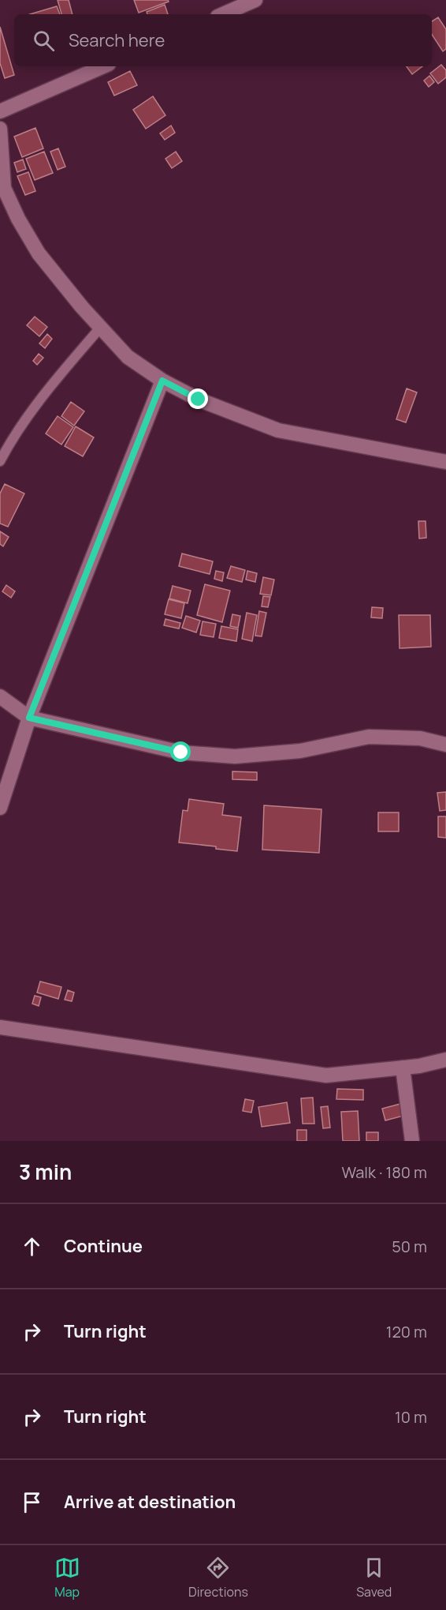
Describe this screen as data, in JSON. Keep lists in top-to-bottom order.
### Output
{
  "page": {
    "search": "Search here",
    "heading": ["3 min", "Walk · 180 m"],
    "list": [
      ["Continue", "50 m"],
      ["Turn right", "120 m"],
      ["Turn right", "10 m"],
      "Arrive at destination"
    ],
    "nav": ["Map", "Directions", "Saved"]
  }
}
